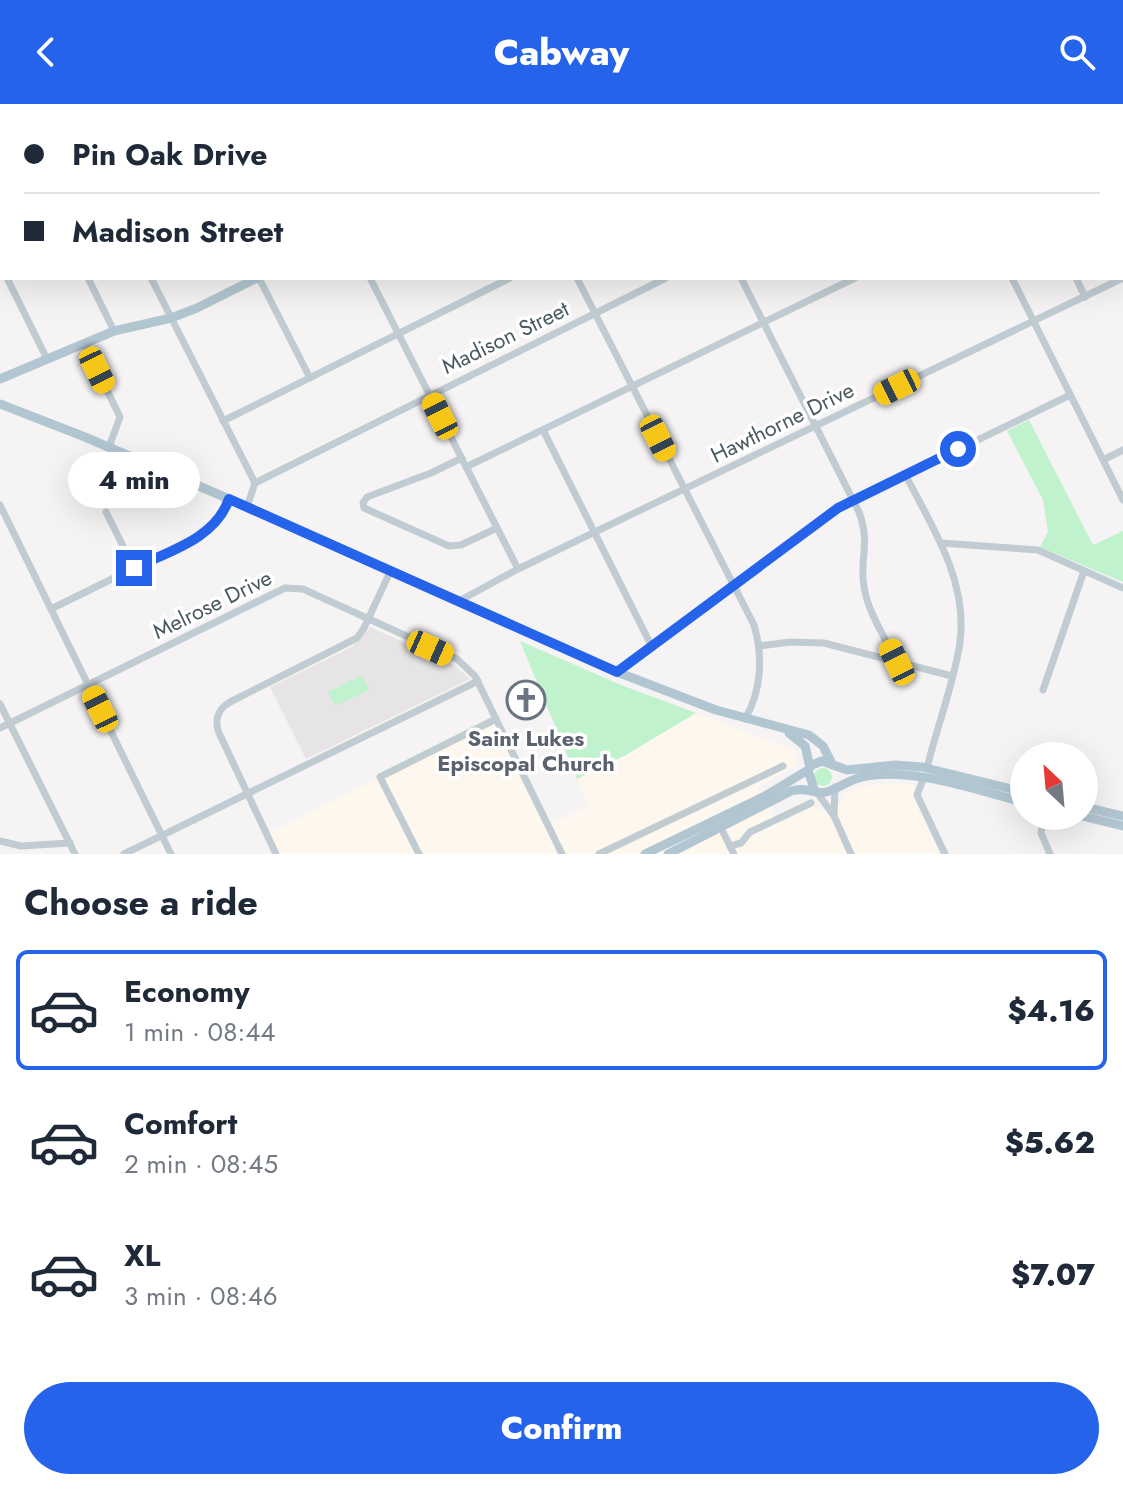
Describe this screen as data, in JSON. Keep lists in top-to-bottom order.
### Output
{
  "streets": {
    "street": ["Madison Street", "Hawthorne Drive", "Melrose Drive"]
  },
  "places": {
    "church": ["Saint Lukes Episcopal Church"]
  },
  "north": "top left",
  "page": {
    "header": "Cabway",
    "banner": ["Pin Oak Drive", "Madison Street"],
    "bubble": "4 min",
    "heading": "Choose a ride",
    "list": [
      {
        "name": "Economy",
        "note": "1 min · 08:44",
        "value": "$4.16"
      },
      {
        "name": "Comfort",
        "note": "2 min · 08:45",
        "value": "$5.62"
      },
      {
        "name": "XL",
        "note": "3 min · 08:46",
        "value": "$7.07"
      }
    ],
    "buttons": "Confirm"
  }
}
